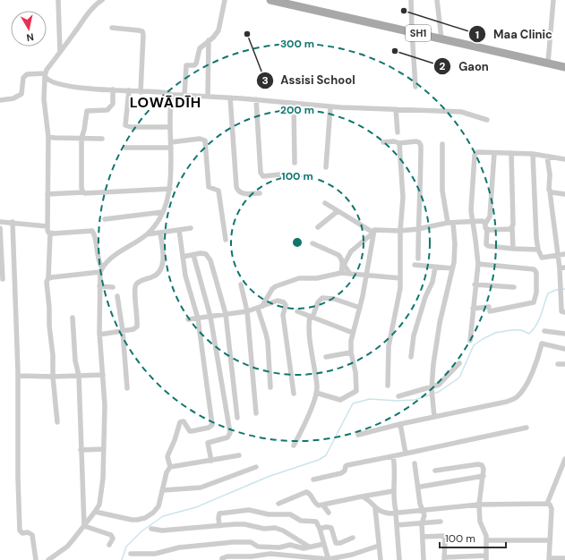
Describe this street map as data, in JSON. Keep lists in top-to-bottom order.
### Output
{
  "streets": {
    "main road": ["SH1"]
  },
  "districts": ["LOWĀDĪH"],
  "places": ["Maa Clinic", "Assisi School", "Gaon"],
  "scale_bar": "100 m",
  "north": "bottom",
  "rings": ["300 m", "200 m", "100 m"]
}
